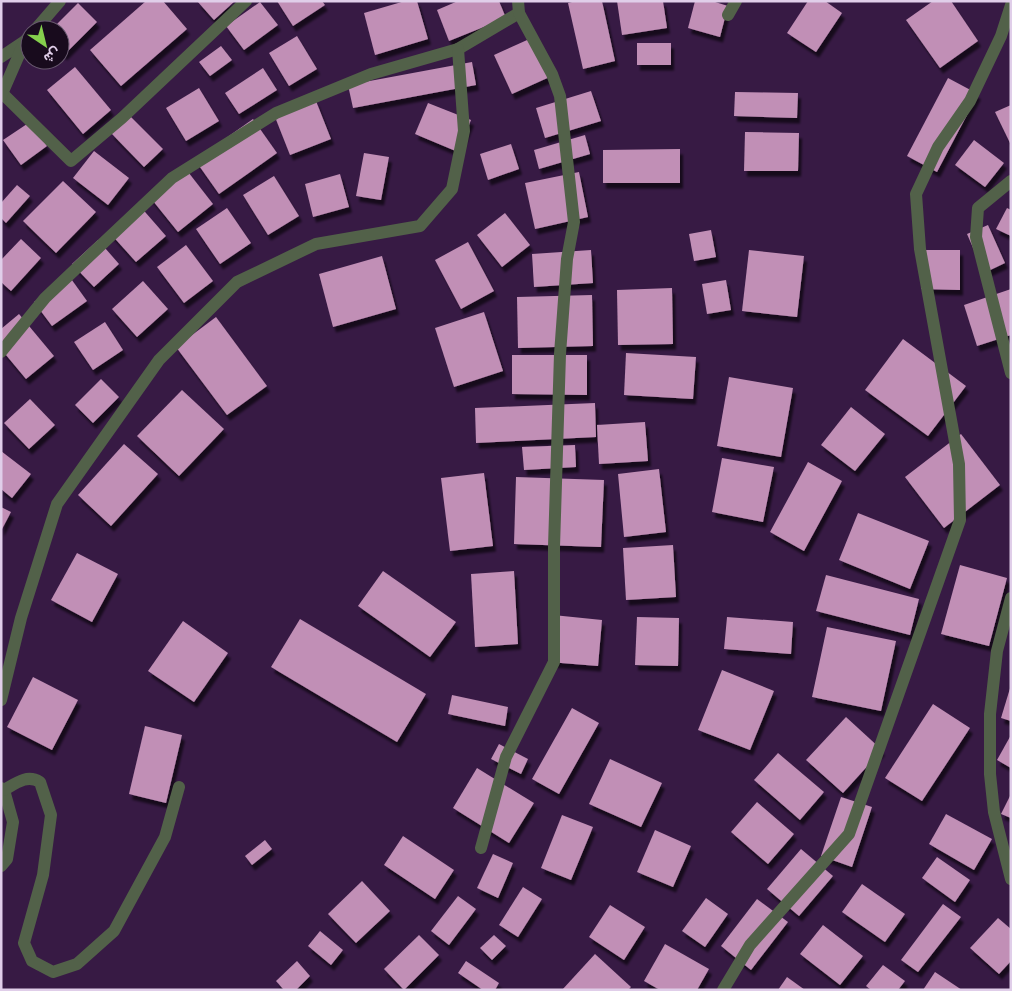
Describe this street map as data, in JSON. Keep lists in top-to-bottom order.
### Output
{
  "north": "bottom right"
}
